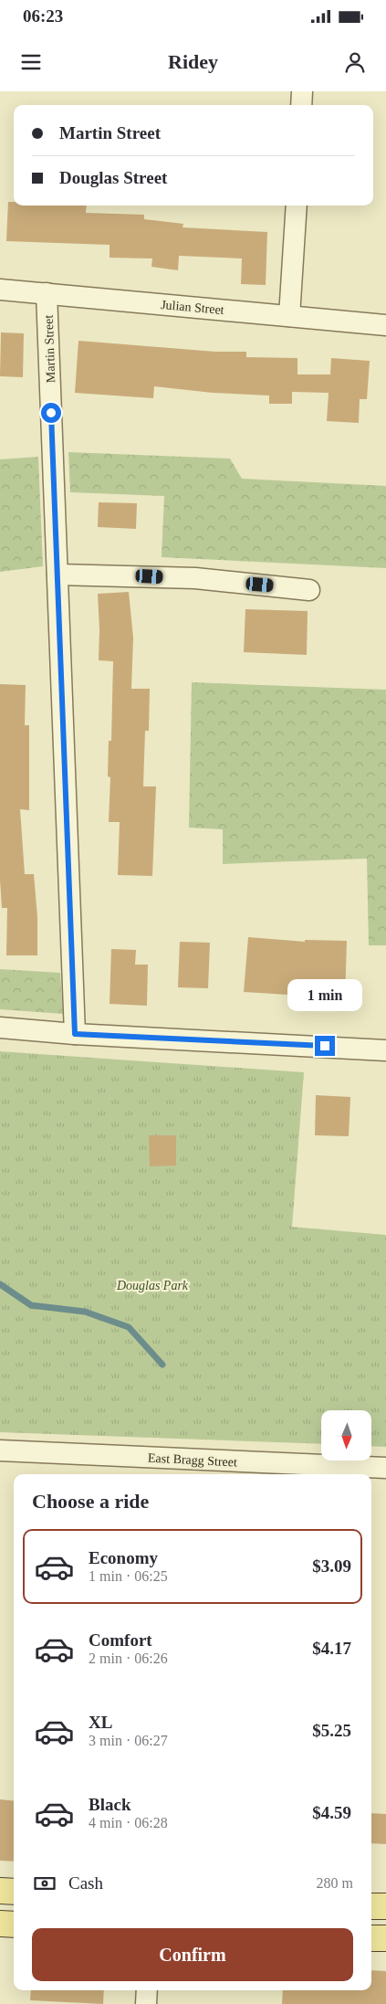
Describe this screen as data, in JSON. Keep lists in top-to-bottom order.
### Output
{
  "streets": {
    "street": ["Julian Street", "Martin Street", "East Bragg Street"]
  },
  "crossings": [
    ["Julian Street", "Martin Street"]
  ],
  "parks": ["Douglas Park"],
  "north": "bottom",
  "page": {
    "status": "06:23",
    "header": "Ridey",
    "banner": ["Martin Street", "Douglas Street"],
    "bubble": "1 min",
    "heading": "Choose a ride",
    "list": [
      {
        "name": "Economy",
        "note": "1 min · 06:25",
        "value": "$3.09"
      },
      {
        "name": "Comfort",
        "note": "2 min · 06:26",
        "value": "$4.17"
      },
      {
        "name": "XL",
        "note": "3 min · 06:27",
        "value": "$5.25"
      },
      {
        "name": "Black",
        "note": "4 min · 06:28",
        "value": "$4.59"
      }
    ],
    "pay": ["Cash", "280 m"],
    "buttons": "Confirm"
  }
}
